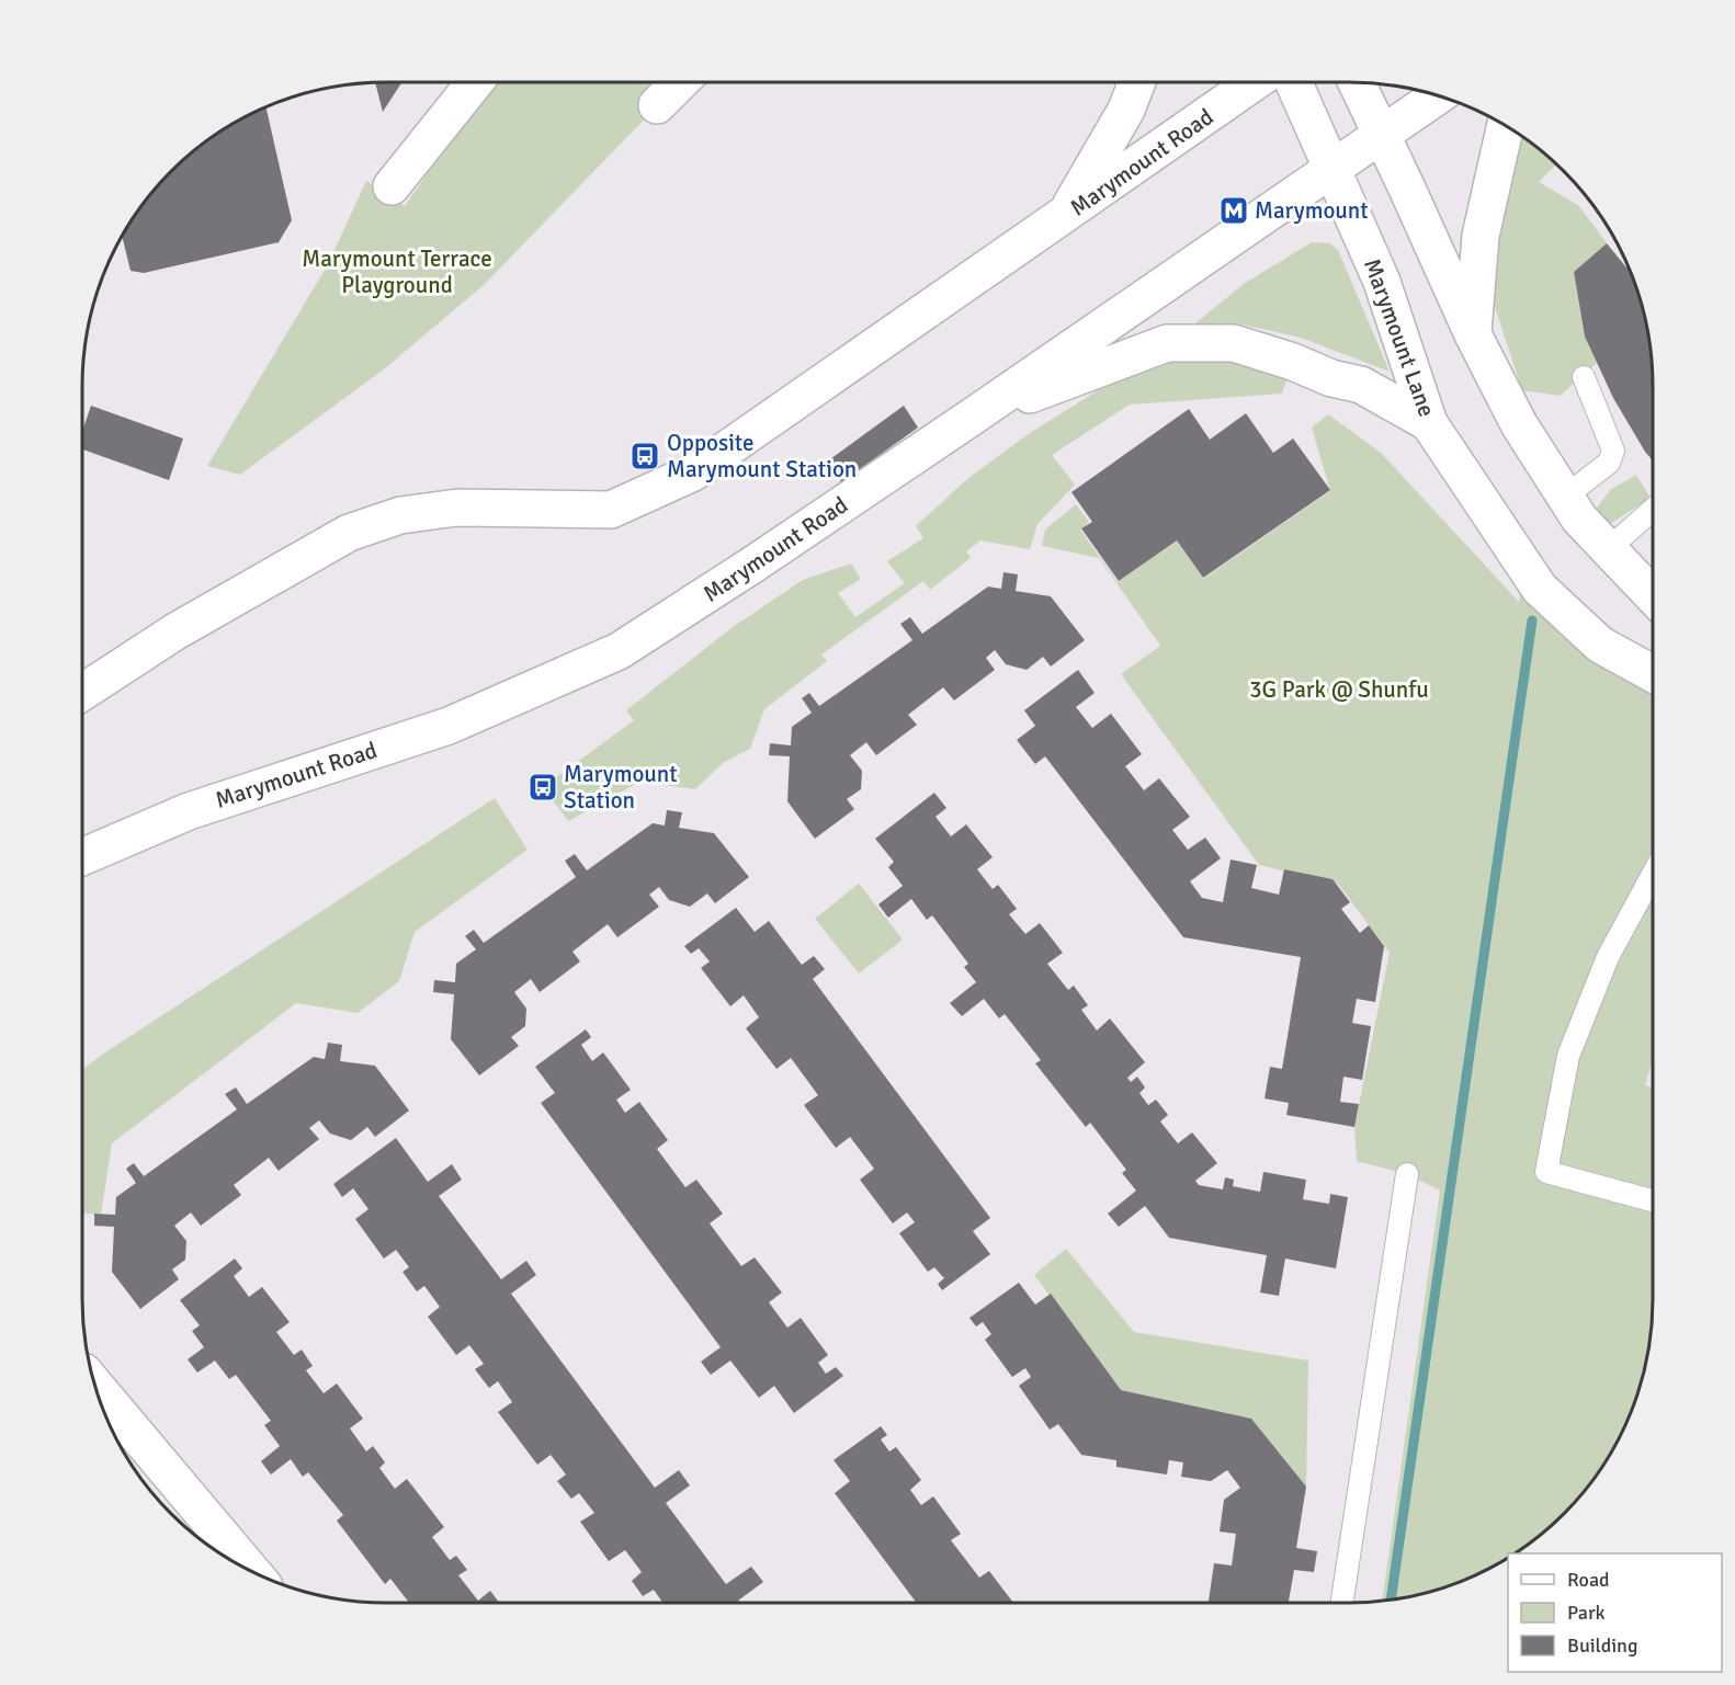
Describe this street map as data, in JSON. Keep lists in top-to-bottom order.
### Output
{
  "streets": {
    "main road": ["Marymount Road", "Marymount Lane"]
  },
  "crossings": [
    ["Marymount Road", "Marymount Lane"]
  ],
  "parks": ["Marymount Terrace Playground", "3G Park @ Shunfu"],
  "places": {
    "metro station": ["Marymount"],
    "bus stop": ["Opposite Marymount Station", "Marymount Station"]
  },
  "legend": ["Road", "Park", "Building"]
}
